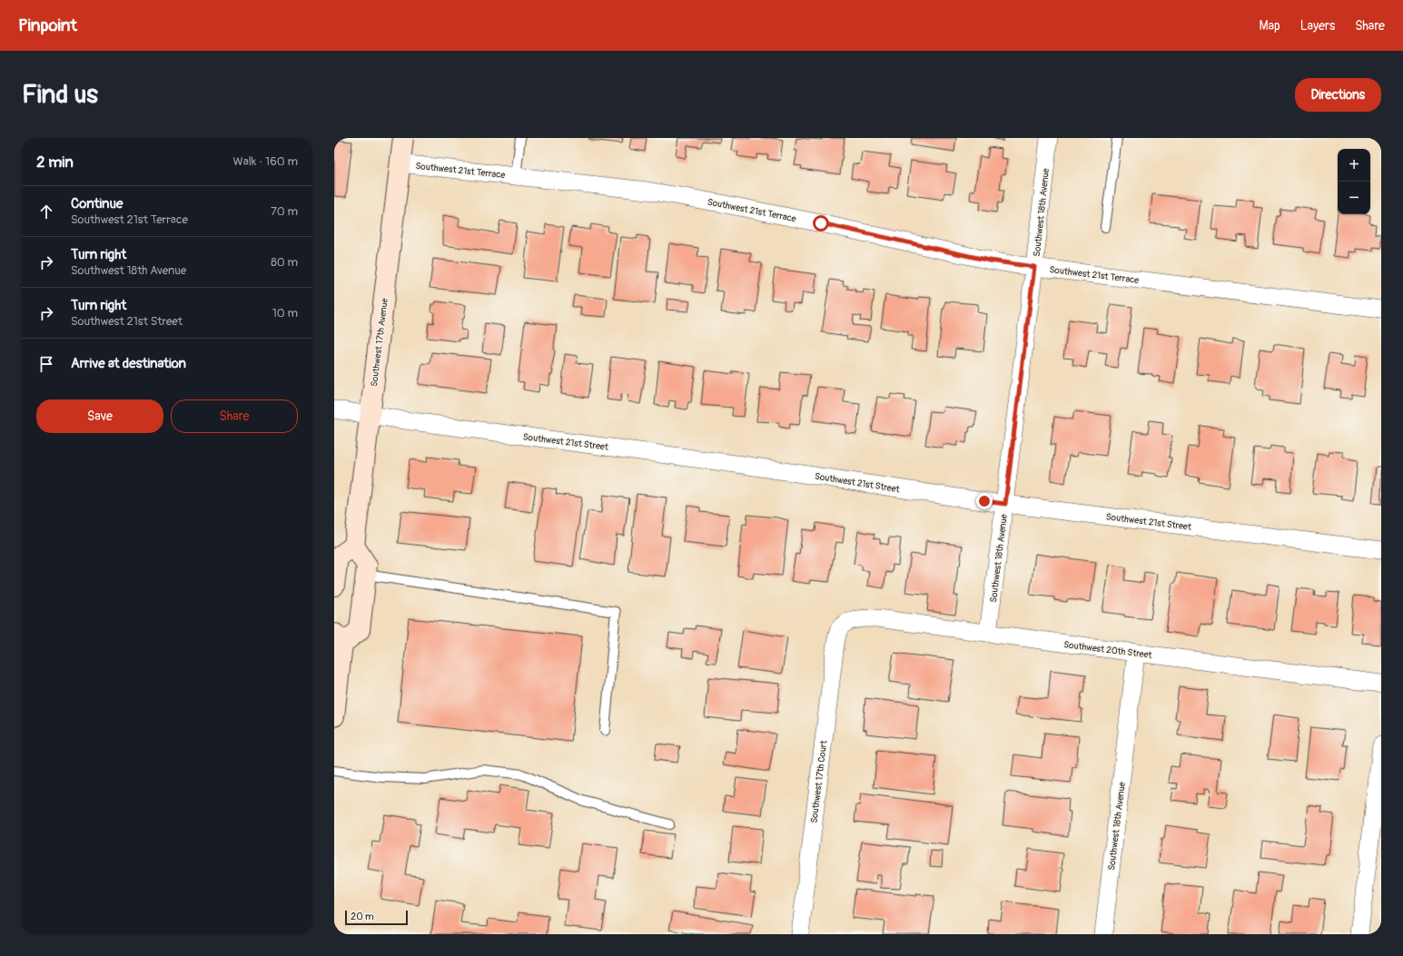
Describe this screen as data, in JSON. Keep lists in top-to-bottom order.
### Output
{
  "streets": {
    "main road": ["Southwest 17th Avenue"],
    "street": [
      "Southwest 21st Terrace",
      "Southwest 18th Avenue",
      "Southwest 21st Street",
      "Southwest 20th Street",
      "Southwest 17th Court"
    ]
  },
  "crossings": [
    ["Southwest 21st Terrace", "Southwest 18th Avenue"],
    ["Southwest 21st Terrace", "Southwest 17th Avenue"],
    ["Southwest 18th Avenue", "Southwest 21st Street"],
    ["Southwest 18th Avenue", "Southwest 20th Street"],
    ["Southwest 17th Avenue", "Southwest 21st Street"],
    ["Southwest 20th Street", "Southwest 17th Court"]
  ],
  "scale_bar": "20 m",
  "page": {
    "header": "Pinpoint",
    "nav": ["Map", "Layers", "Share"],
    "buttons": [
      "Directions",
      ["Save", "Share"]
    ],
    "title": "Find us",
    "heading": ["2 min", "Walk · 160 m"],
    "map_buttons": ["+", "−"],
    "list": [
      ["Continue", "Southwest 21st Terrace", "70 m"],
      ["Turn right", "Southwest 18th Avenue", "80 m"],
      ["Turn right", "Southwest 21st Street", "10 m"],
      "Arrive at destination"
    ],
    "scale": "20 m"
  }
}
